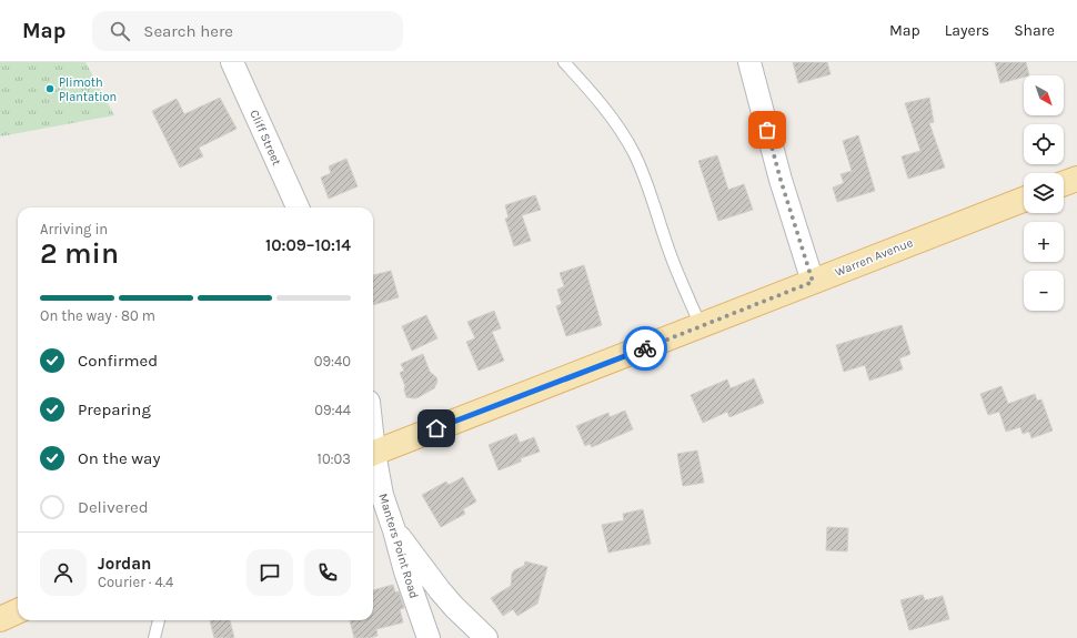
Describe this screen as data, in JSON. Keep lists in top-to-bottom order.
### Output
{
  "streets": {
    "main road": ["Warren Avenue"],
    "street": ["Cliff Street", "Manters Point Road"]
  },
  "places": ["Plimoth Plantation"],
  "north": "bottom right",
  "page": {
    "header": "Map",
    "search": "Search here",
    "nav": ["Map", "Layers", "Share"],
    "map_buttons": ["+", "−"],
    "heading": ["2 min", "Arriving in", "10:09–10:14"],
    "panel": ["Jordan", "Courier · 4.4"],
    "bar": "On the way · 80 m",
    "list": [
      ["Confirmed", "09:40"],
      ["Preparing", "09:44"],
      ["On the way", "10:03"],
      "Delivered"
    ]
  }
}
